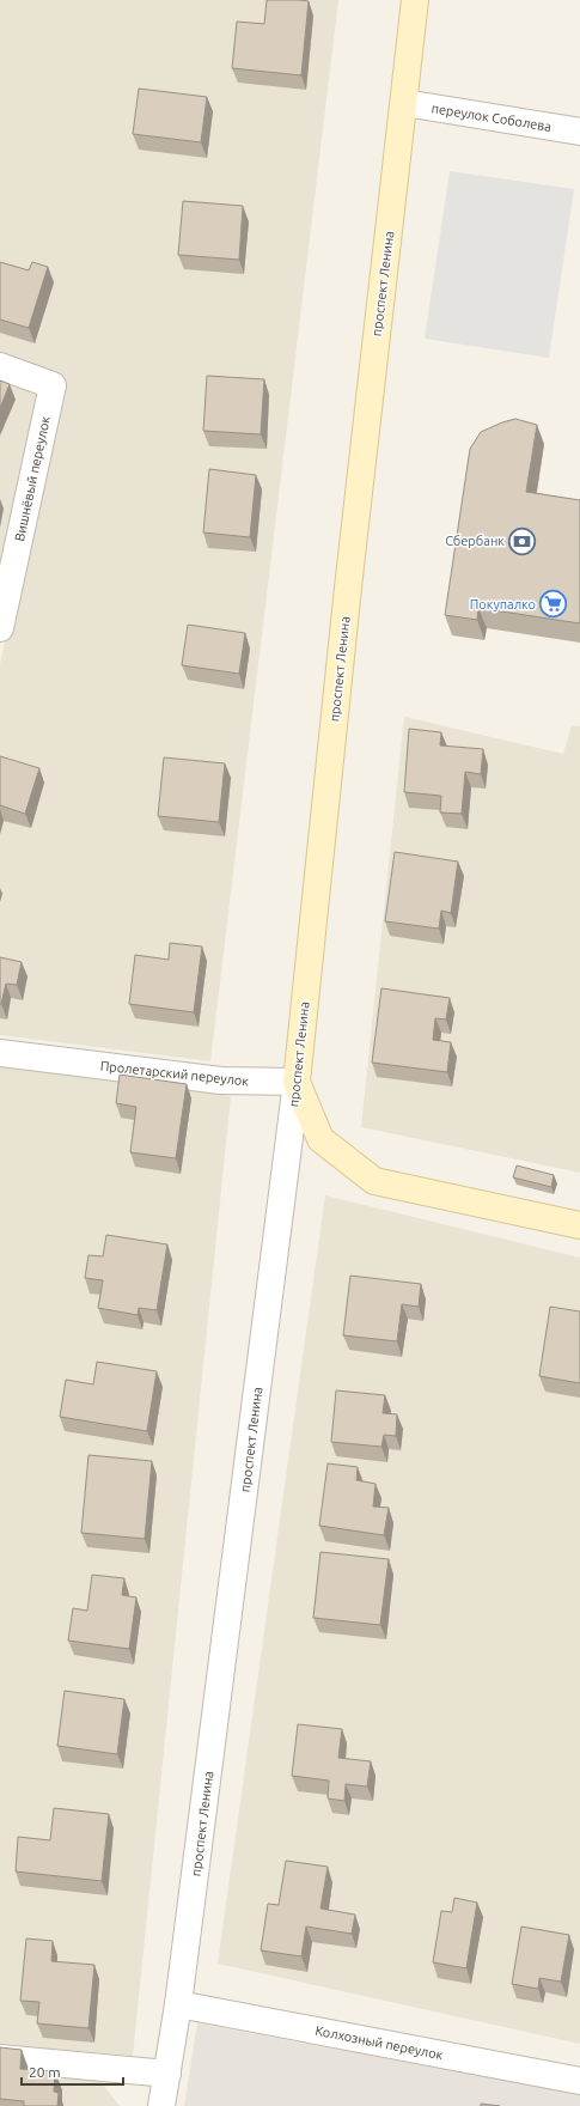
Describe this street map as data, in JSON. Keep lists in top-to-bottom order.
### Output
{
  "streets": {
    "main road": ["проспект Ленина"],
    "street": [
      "переулок Соболева",
      "Вишнёвый переулок",
      "Пролетарский переулок",
      "Колхозный переулок"
    ]
  },
  "crossings": [
    ["переулок Соболева", "проспект Ленина"],
    ["проспект Ленина", "Пролетарский переулок"],
    ["проспект Ленина", "Колхозный переулок"]
  ],
  "places": {
    "bank": ["Сбербанк"],
    "supermarket": ["Покупалко"]
  },
  "scale_bar": "20 m"
}
